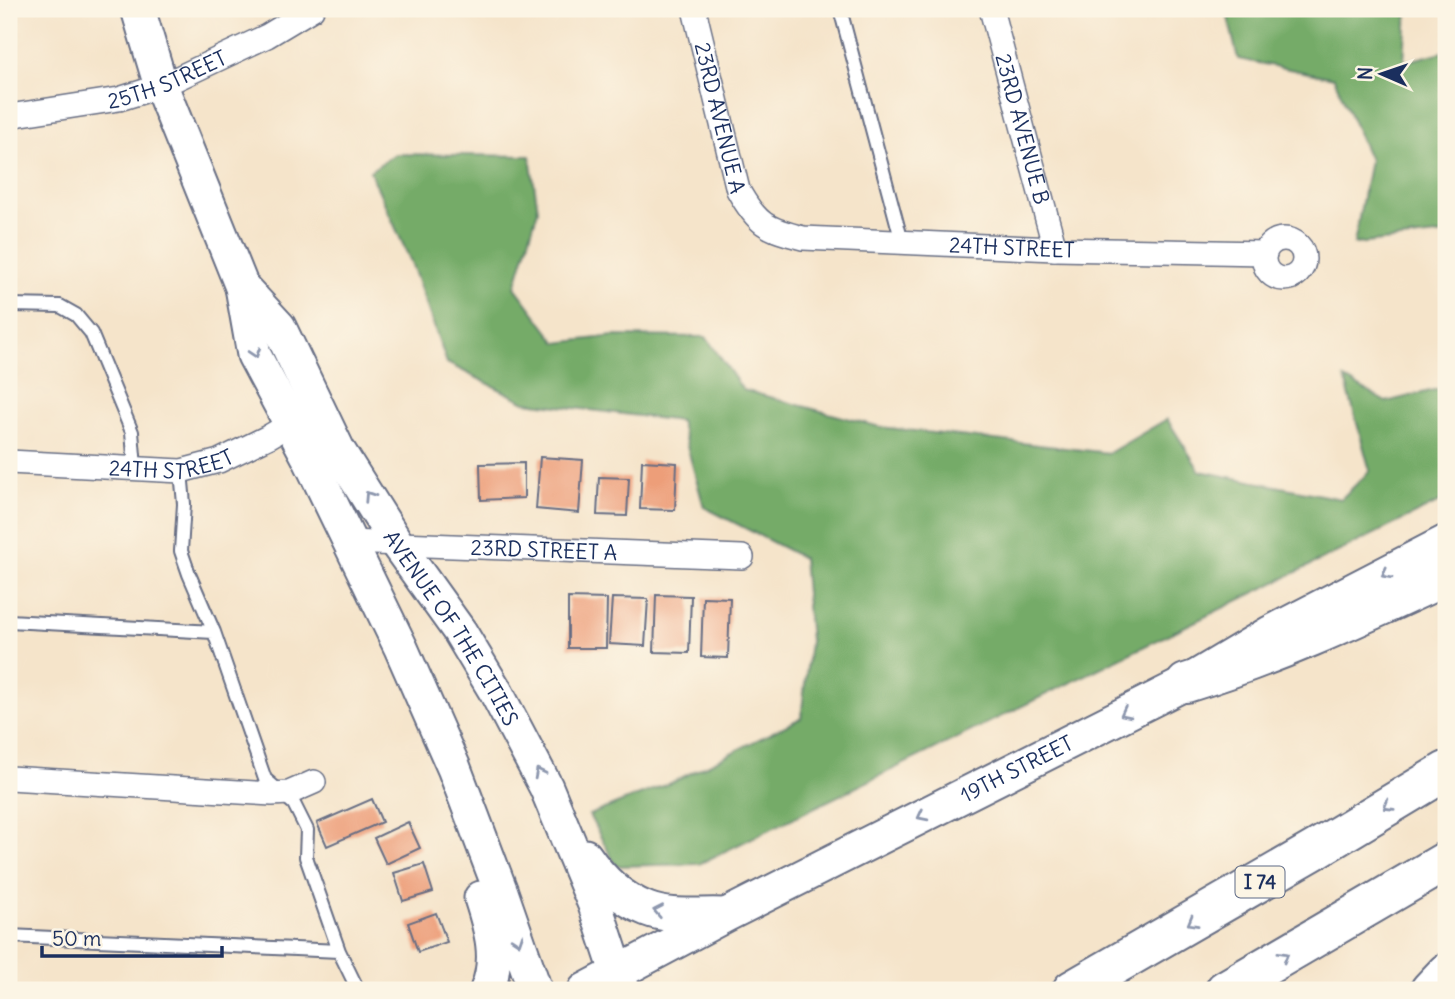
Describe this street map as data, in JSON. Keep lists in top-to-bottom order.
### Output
{
  "streets": {
    "highway": ["I 74"],
    "main road": ["AVENUE OF THE CITIES", "19TH STREET"],
    "street": [
      "25TH STREET",
      "23RD AVENUE A",
      "23RD AVENUE B",
      "24TH STREET",
      "23RD STREET A"
    ]
  },
  "crossings": [
    ["25TH STREET", "AVENUE OF THE CITIES"],
    ["23RD AVENUE A", "24TH STREET"],
    ["23RD AVENUE B", "24TH STREET"],
    ["24TH STREET", "AVENUE OF THE CITIES"],
    ["23RD STREET A", "AVENUE OF THE CITIES"],
    ["AVENUE OF THE CITIES", "19TH STREET"]
  ],
  "one_way": ["19TH STREET"],
  "scale_bar": "50 m",
  "north": "left"
}
